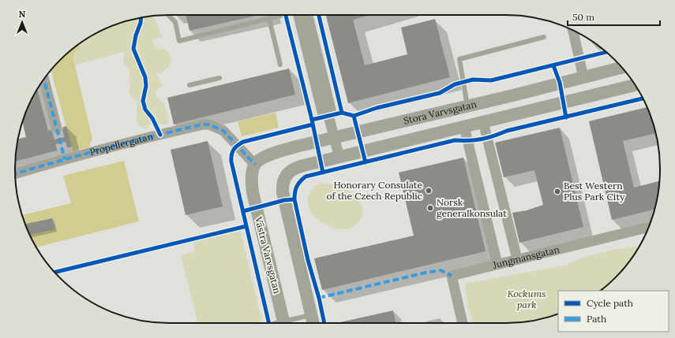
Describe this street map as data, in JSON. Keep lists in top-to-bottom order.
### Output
{
  "streets": {
    "street": [
      "Stora Varvsgatan",
      "Propellergatan",
      "Västra Varvsgatan",
      "Jungmansgatan"
    ]
  },
  "crossings": [
    ["Stora Varvsgatan", "Propellergatan"],
    ["Stora Varvsgatan", "Västra Varvsgatan"],
    ["Propellergatan", "Västra Varvsgatan"]
  ],
  "parks": ["Kockums park"],
  "places": ["Honorary Consulate of the Czech Republic", "Best Western Plus Park City", "Norsk generalkonsulat"],
  "legend": ["Cycle path", "Path"],
  "scale_bar": "50 m",
  "north": "top"
}
